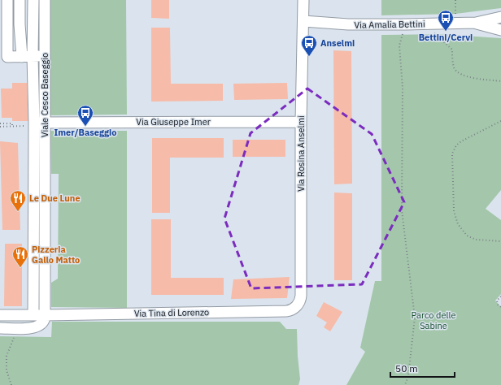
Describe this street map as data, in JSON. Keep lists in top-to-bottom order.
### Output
{
  "streets": {
    "street": [
      "Via Amalia Bettini",
      "Viale Cesco Baseggio",
      "Via Giuseppe Imer",
      "Via Rosina Anselmi",
      "Via Tina di Lorenzo"
    ]
  },
  "crossings": [
    ["Via Amalia Bettini", "Via Rosina Anselmi"],
    ["Viale Cesco Baseggio", "Via Giuseppe Imer"],
    ["Viale Cesco Baseggio", "Via Tina di Lorenzo"],
    ["Via Giuseppe Imer", "Via Rosina Anselmi"],
    ["Via Rosina Anselmi", "Via Tina di Lorenzo"]
  ],
  "parks": ["Parco delle Sabine"],
  "places": {
    "bus stop": ["Bettini/Cervi", "Anselmi", "Imer/Baseggio"],
    "restaurant": ["Le Due Lune", "Pizzeria Gallo Matto"]
  },
  "scale_bar": "50 m"
}
